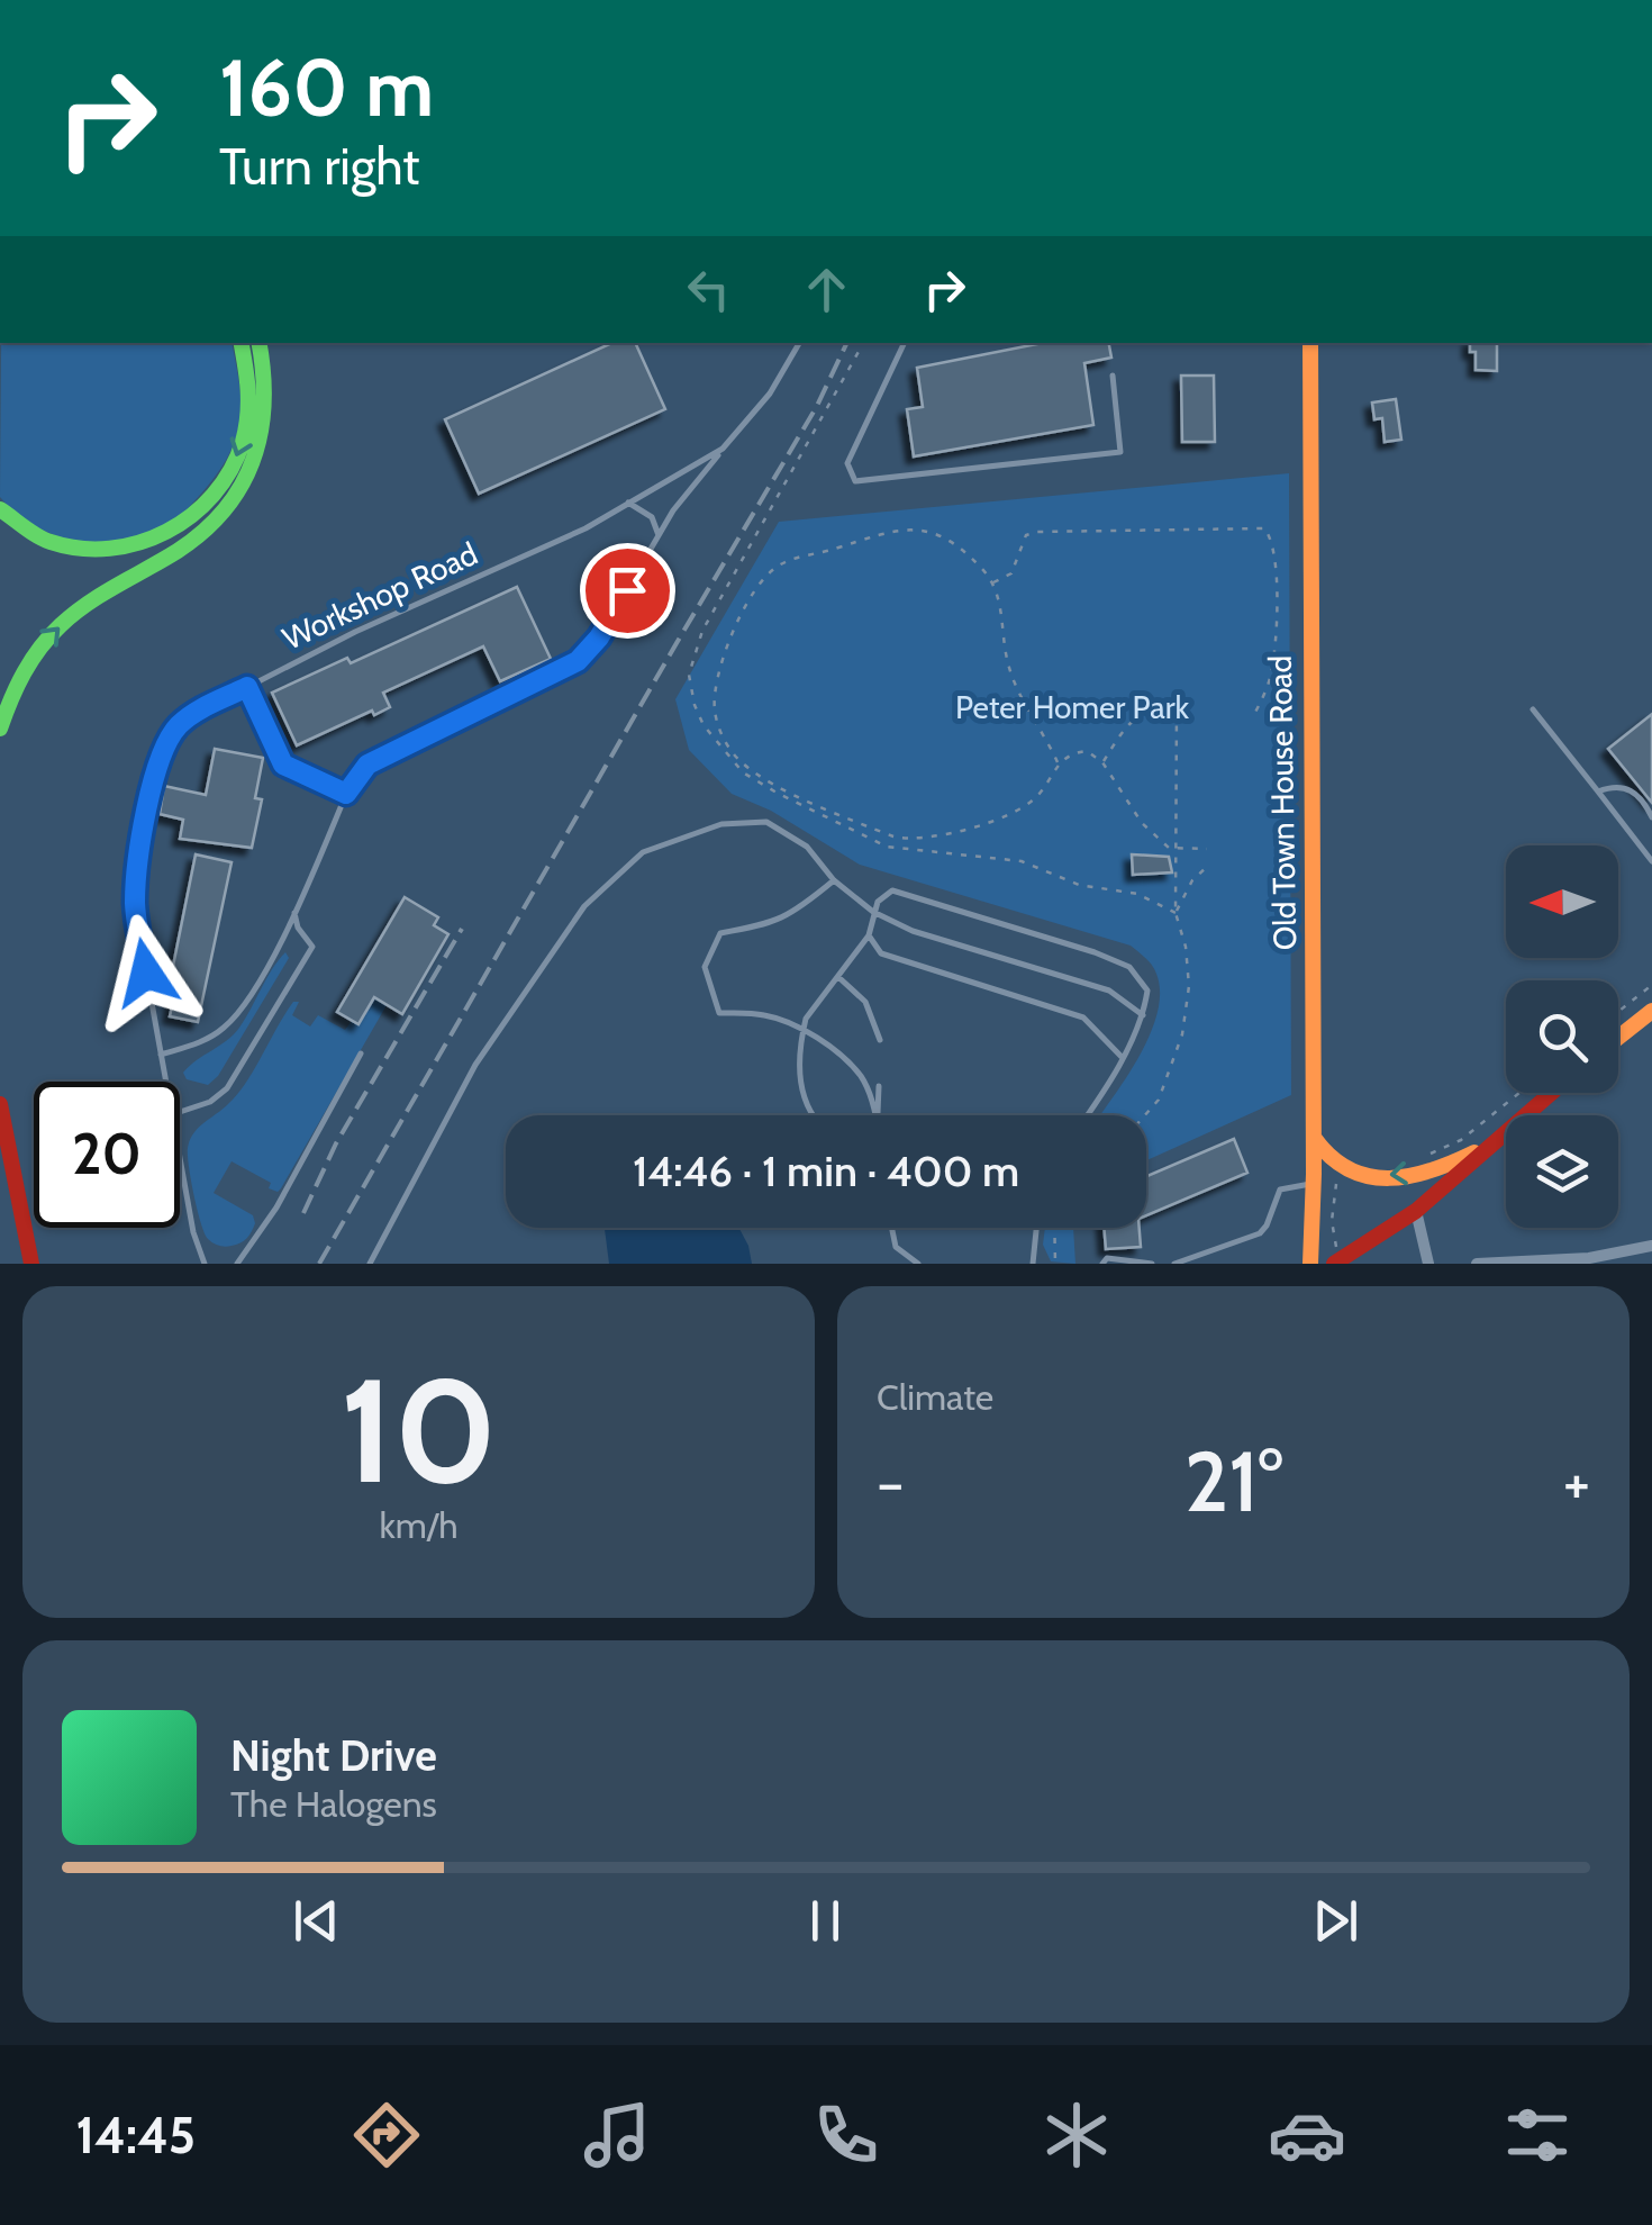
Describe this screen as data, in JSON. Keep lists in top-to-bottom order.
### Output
{
  "streets": {
    "main road": ["Old Town House Road"],
    "lane": ["Workshop Road"]
  },
  "parks": ["Peter Homer Park"],
  "north": "left",
  "page": {
    "turn": ["160 m", "Turn right"],
    "limit": "20",
    "trip": "14:46 · 1 min · 400 m",
    "tile": [
      ["10", "km/h"],
      "Climate"
    ],
    "heat": ["−", "21°", "+"],
    "song": ["Night Drive", "The Halogens"],
    "tabs": "14:45"
  }
}
